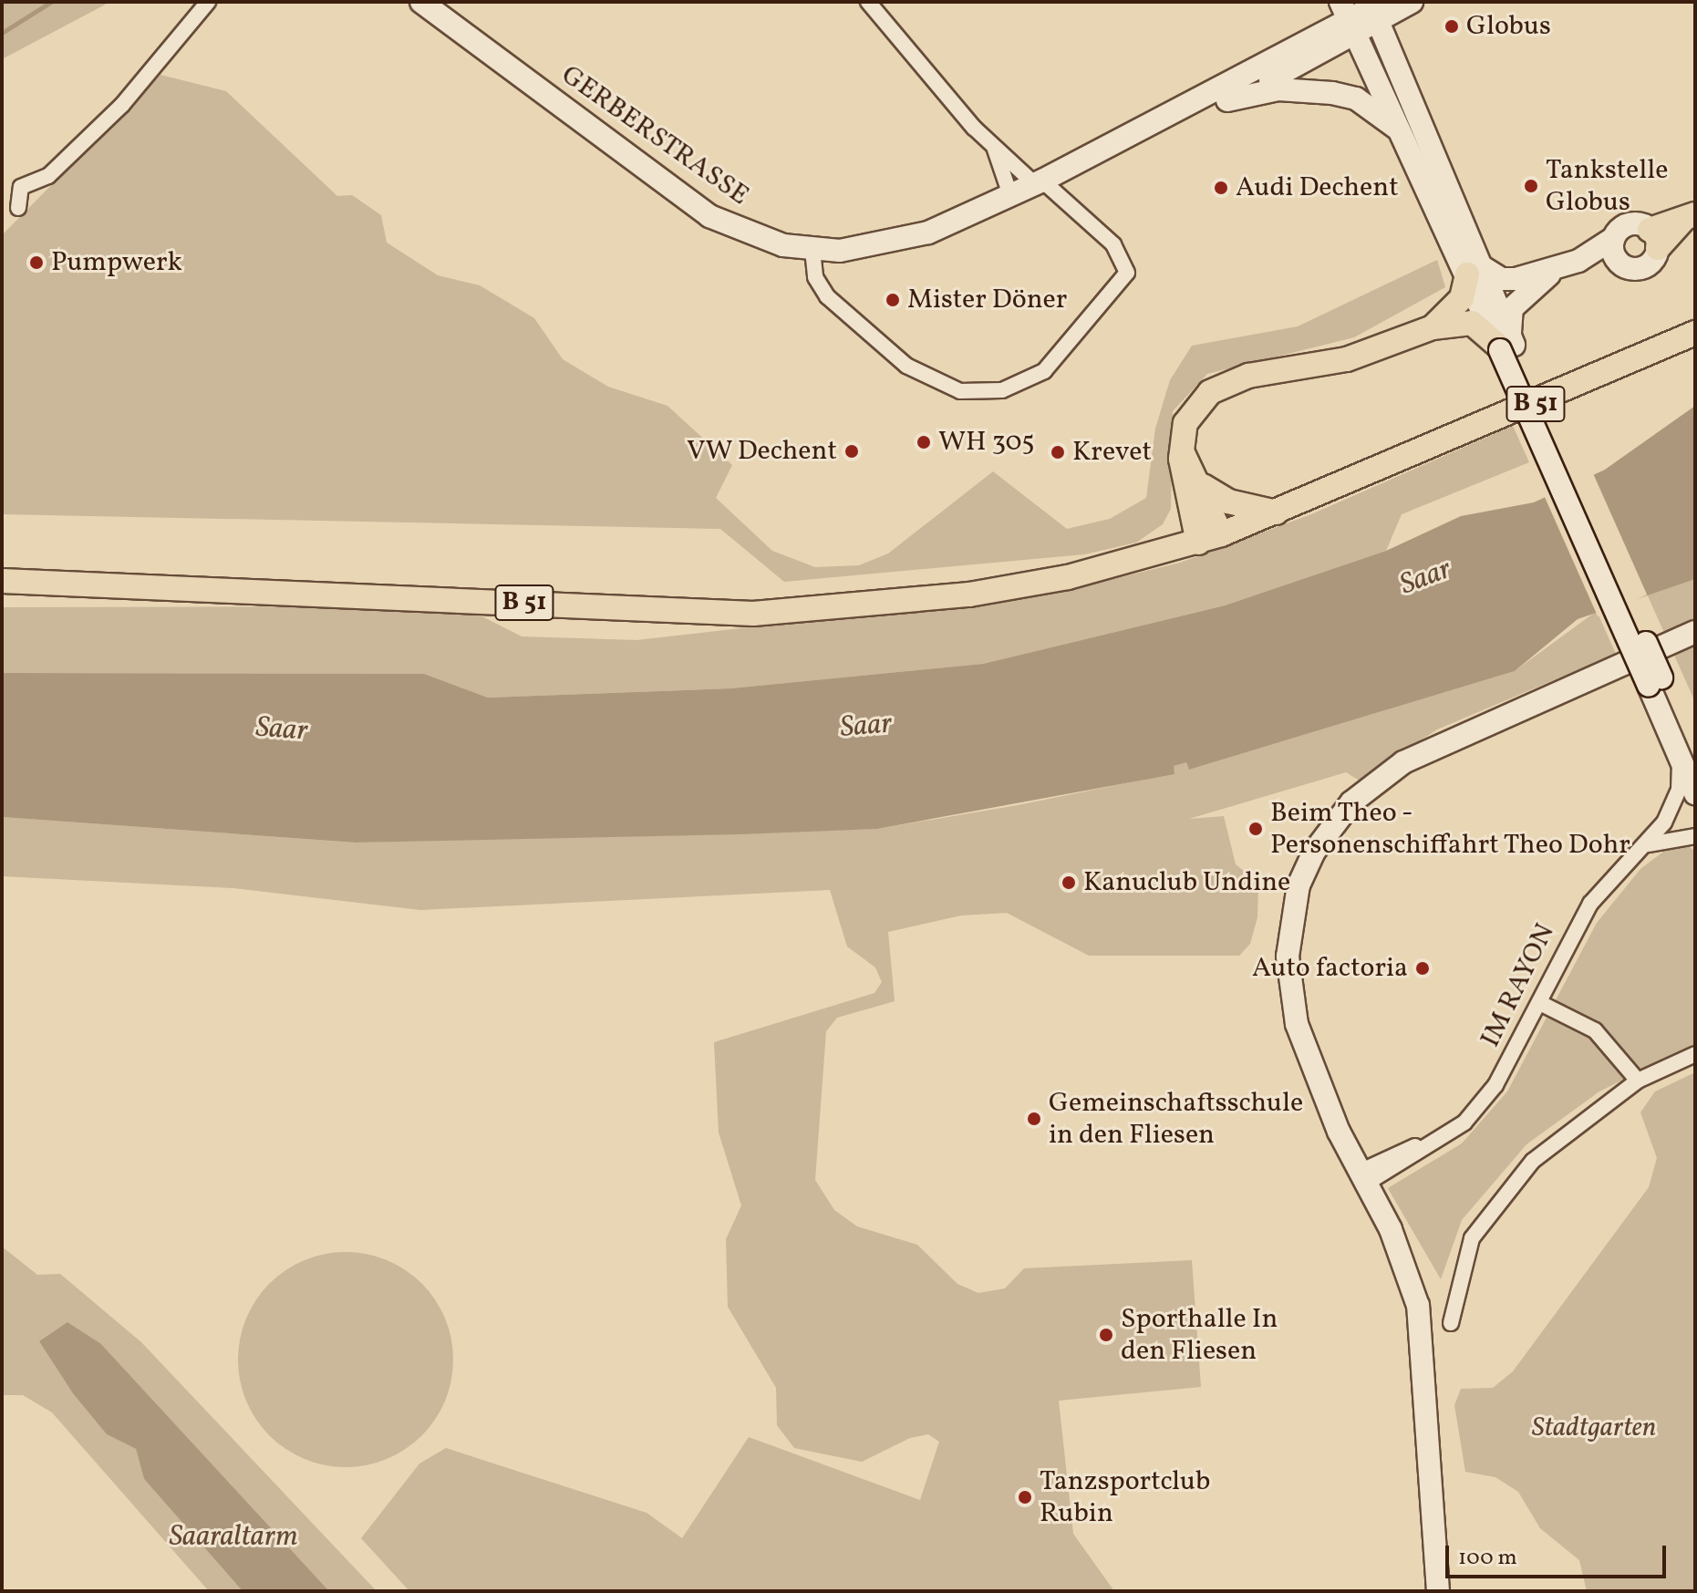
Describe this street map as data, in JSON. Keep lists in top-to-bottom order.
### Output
{
  "streets": {
    "main road": ["B 51"],
    "street": ["GERBERSTRASSE", "IM RAYON"]
  },
  "water": ["Saar", "Saaraltarm"],
  "parks": ["Stadtgarten"],
  "places": [
    "Globus",
    "Tankstelle Globus",
    "Audi Dechent",
    "Pumpwerk",
    "Mister Döner",
    "WH 305",
    "VW Dechent",
    "Krevet",
    "Beim Theo - Personenschiffahrt Theo Dohr",
    "Kanuclub Undine",
    "Auto factoria",
    "Gemeinschaftsschule in den Fliesen",
    "Sporthalle In den Fliesen",
    "Tanzsportclub Rubin"
  ],
  "scale_bar": "100 m"
}
